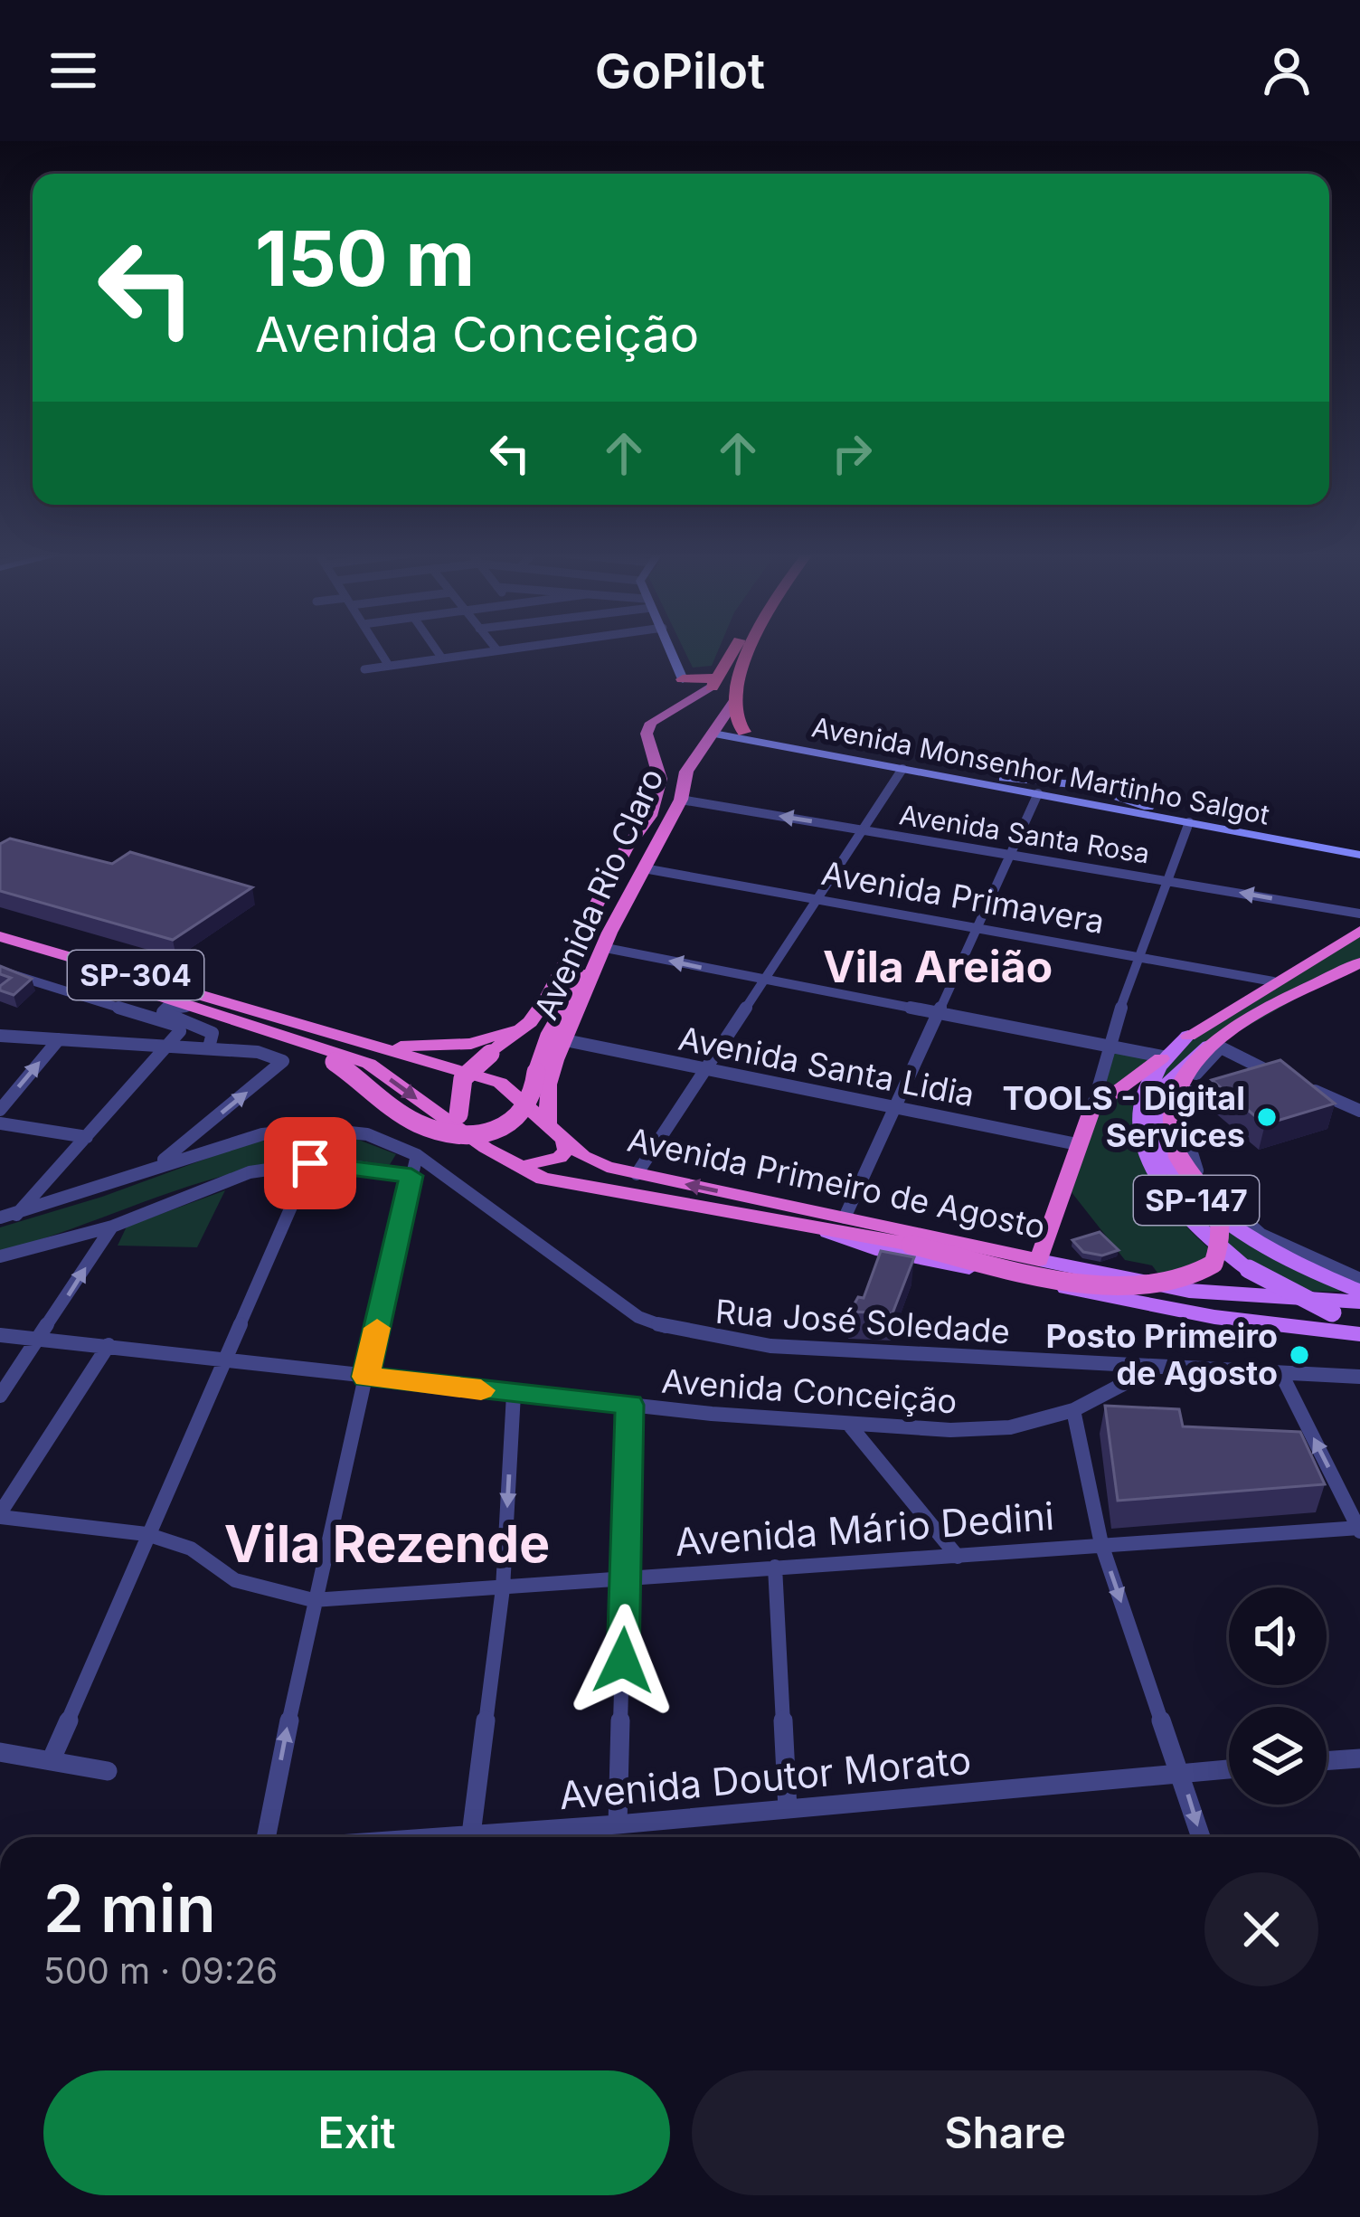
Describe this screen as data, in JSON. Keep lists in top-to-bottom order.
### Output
{
  "streets": {
    "highway": [
      "Avenida Rio Claro",
      "SP-304",
      "Avenida Primeiro de Agosto",
      "SP-147"
    ],
    "main road": ["Avenida Monsenhor Martinho Salgot"],
    "street": [
      "Avenida Santa Rosa",
      "Avenida Primavera",
      "Avenida Santa Lidia",
      "Rua José Soledade",
      "Avenida Conceição",
      "Avenida Mário Dedini",
      "Avenida Doutor Morato"
    ]
  },
  "crossings": [
    ["Avenida Monsenhor Martinho Salgot", "Avenida Rio Claro"],
    ["Avenida Santa Rosa", "Avenida Rio Claro"],
    ["Avenida Rio Claro", "Avenida Primavera"],
    ["Avenida Rio Claro", "Avenida Santa Lidia"],
    ["Avenida Rio Claro", "Avenida Primeiro de Agosto"],
    ["SP-304", "Avenida Primeiro de Agosto"],
    ["Avenida Primeiro de Agosto", "SP-147"],
    ["Rua José Soledade", "Avenida Conceição"]
  ],
  "one_way": ["Avenida Santa Rosa"],
  "districts": ["Vila Areião", "Vila Rezende"],
  "places": ["TOOLS - Digital Services", "Posto Primeiro de Agosto"],
  "page": {
    "header": "GoPilot",
    "turn": ["150 m", "Avenida Conceição"],
    "heading": ["2 min", "500 m · 09:26"],
    "buttons": ["Exit", "Share"]
  }
}
